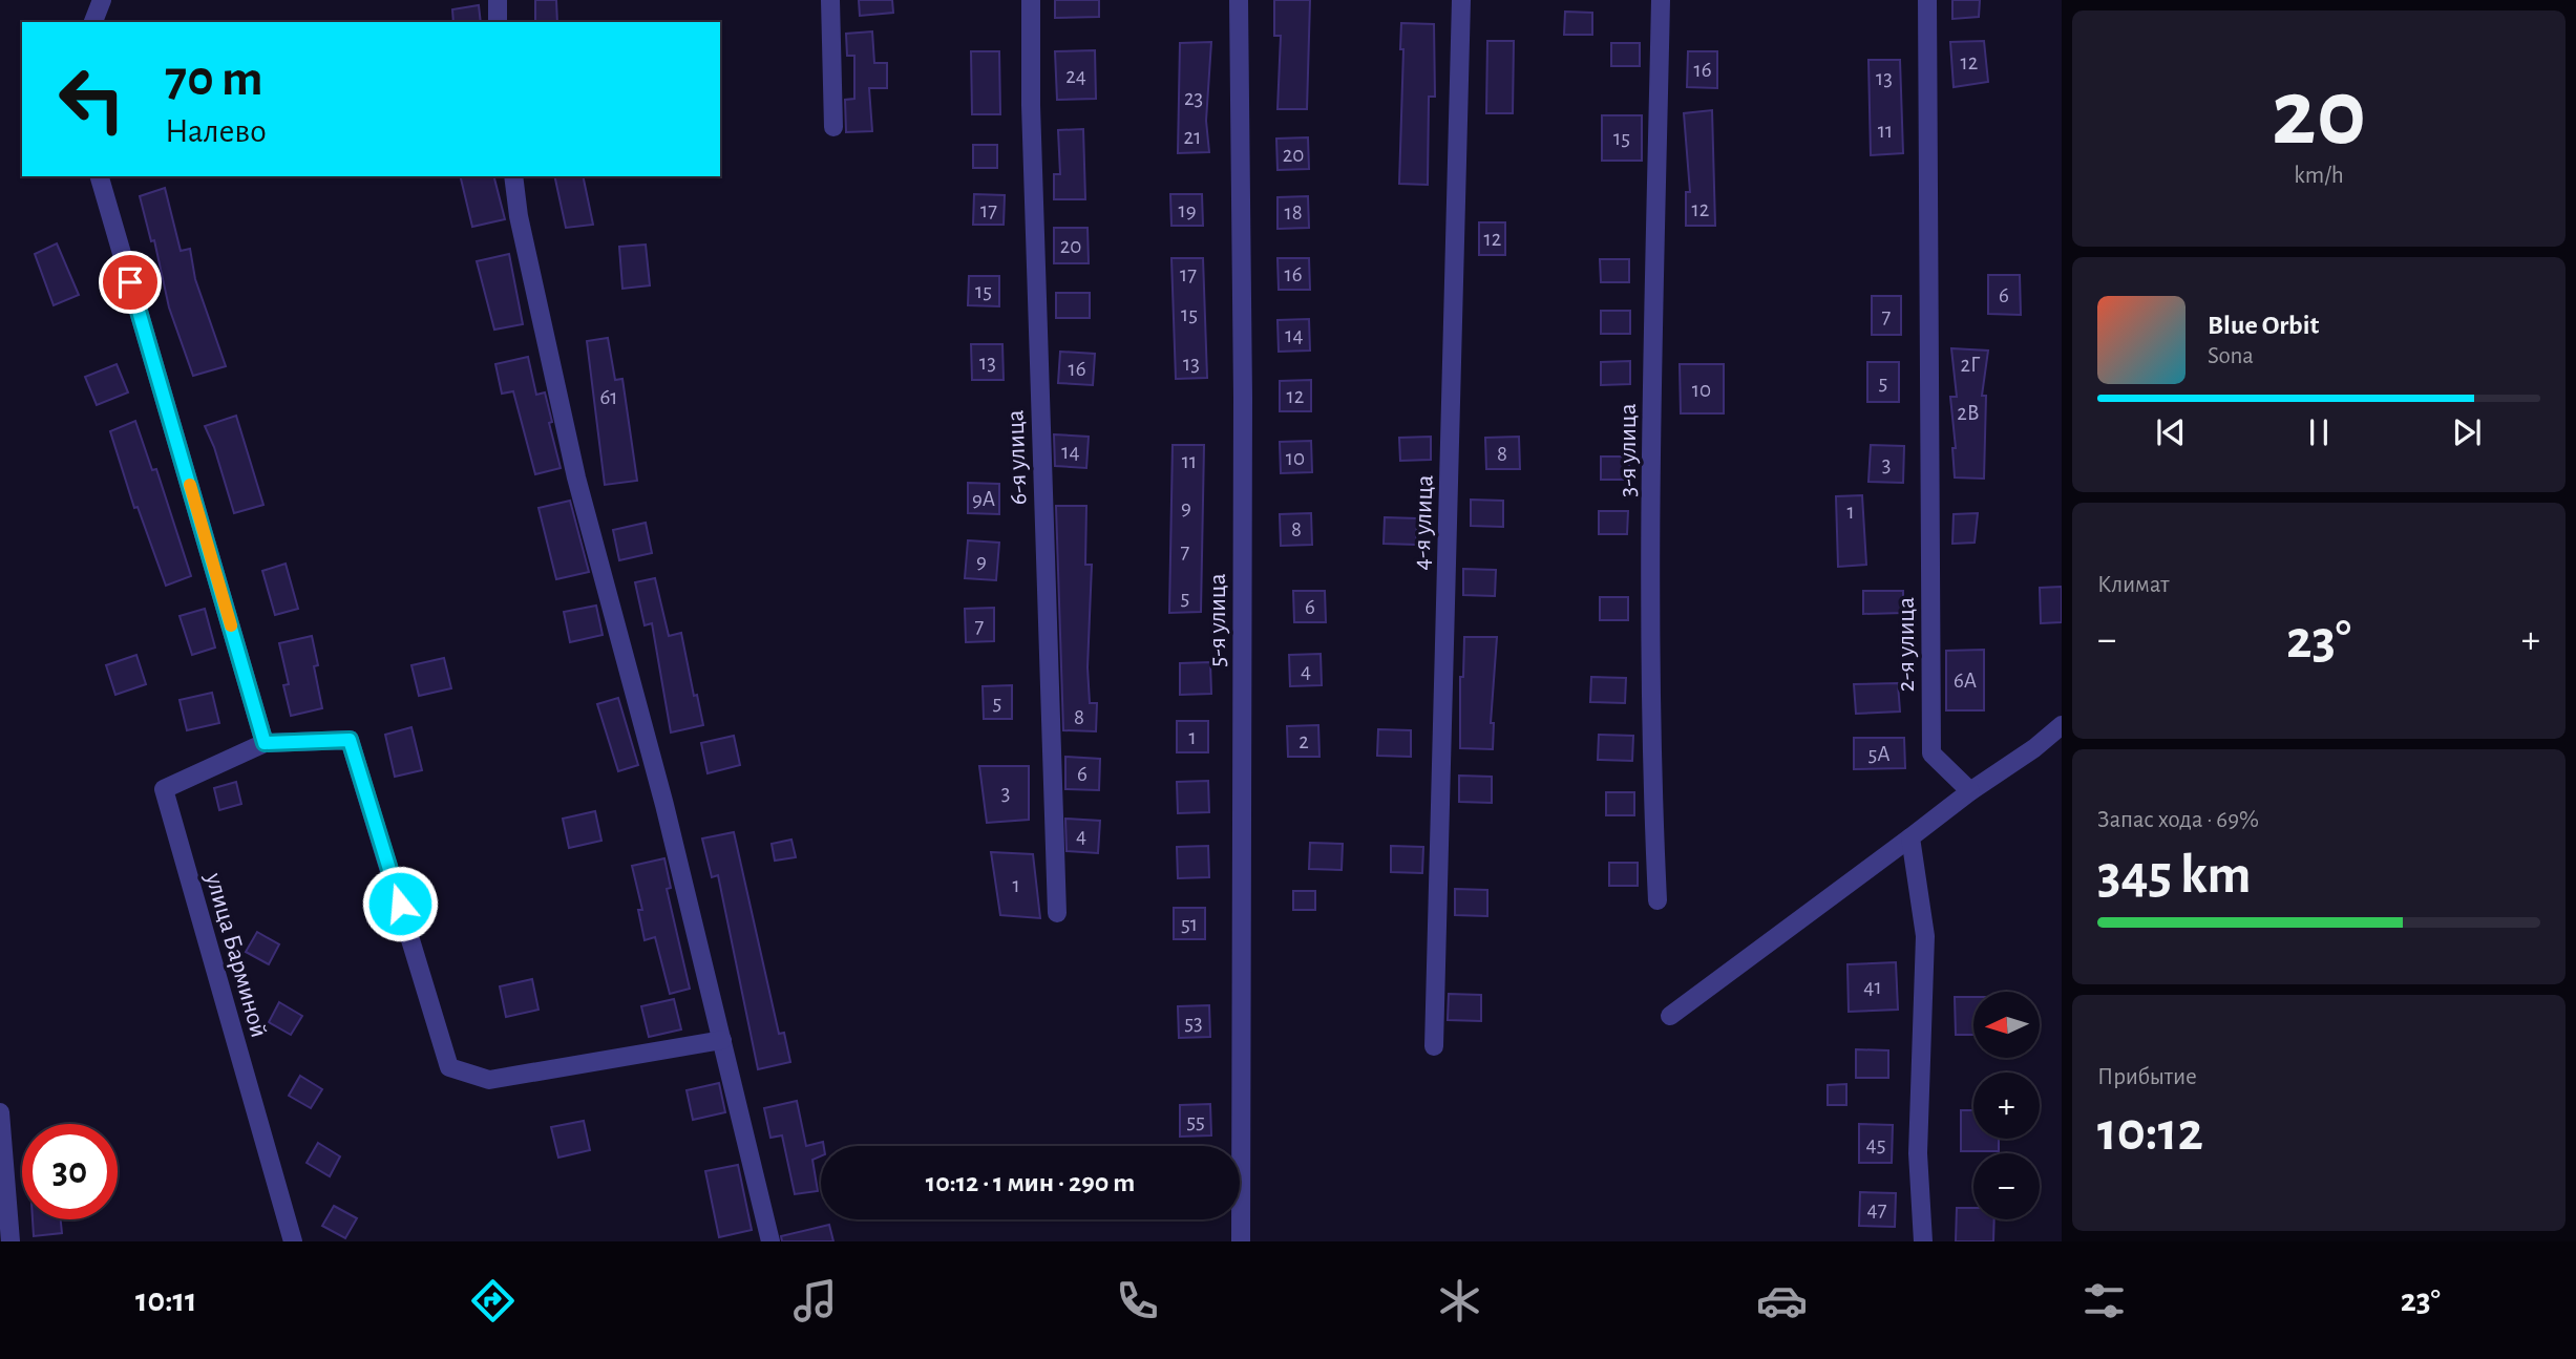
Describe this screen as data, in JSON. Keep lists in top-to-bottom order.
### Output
{
  "streets": {
    "street": [
      "3-я улица",
      "6-я улица",
      "4-я улица",
      "5-я улица",
      "2-я улица",
      "улица Барминой"
    ]
  },
  "house_numbers": [
    "12",
    "16",
    "24",
    "13",
    "23",
    "11",
    "21",
    "15",
    "20",
    "12",
    "17",
    "19",
    "18",
    "12",
    "20",
    "17",
    "16",
    "15",
    "6",
    "15",
    "7",
    "14",
    "13",
    "13",
    "2Г",
    "16",
    "5",
    "10",
    "12",
    "61",
    "2В",
    "14",
    "8",
    "10",
    "11",
    "3",
    "9А",
    "9",
    "1",
    "8",
    "7",
    "9",
    "5",
    "6",
    "7",
    "4",
    "6А",
    "5",
    "8",
    "1",
    "2",
    "5А",
    "6",
    "3",
    "4",
    "1",
    "51",
    "41",
    "53",
    "55",
    "45",
    "47"
  ],
  "north": "left",
  "page": {
    "tile": [
      ["20", "km/h"],
      "Климат",
      ["Запас хода · 69%", "345 km"],
      ["Прибытие", "10:12"]
    ],
    "turn": ["70 m", "Налево"],
    "song": ["Blue Orbit", "Sona"],
    "heat": ["−", "23°", "+"],
    "map_buttons": ["+", "−"],
    "limit": "30",
    "trip": "10:12 · 1 мин · 290 m",
    "tabs": ["10:11", "23°"]
  }
}
